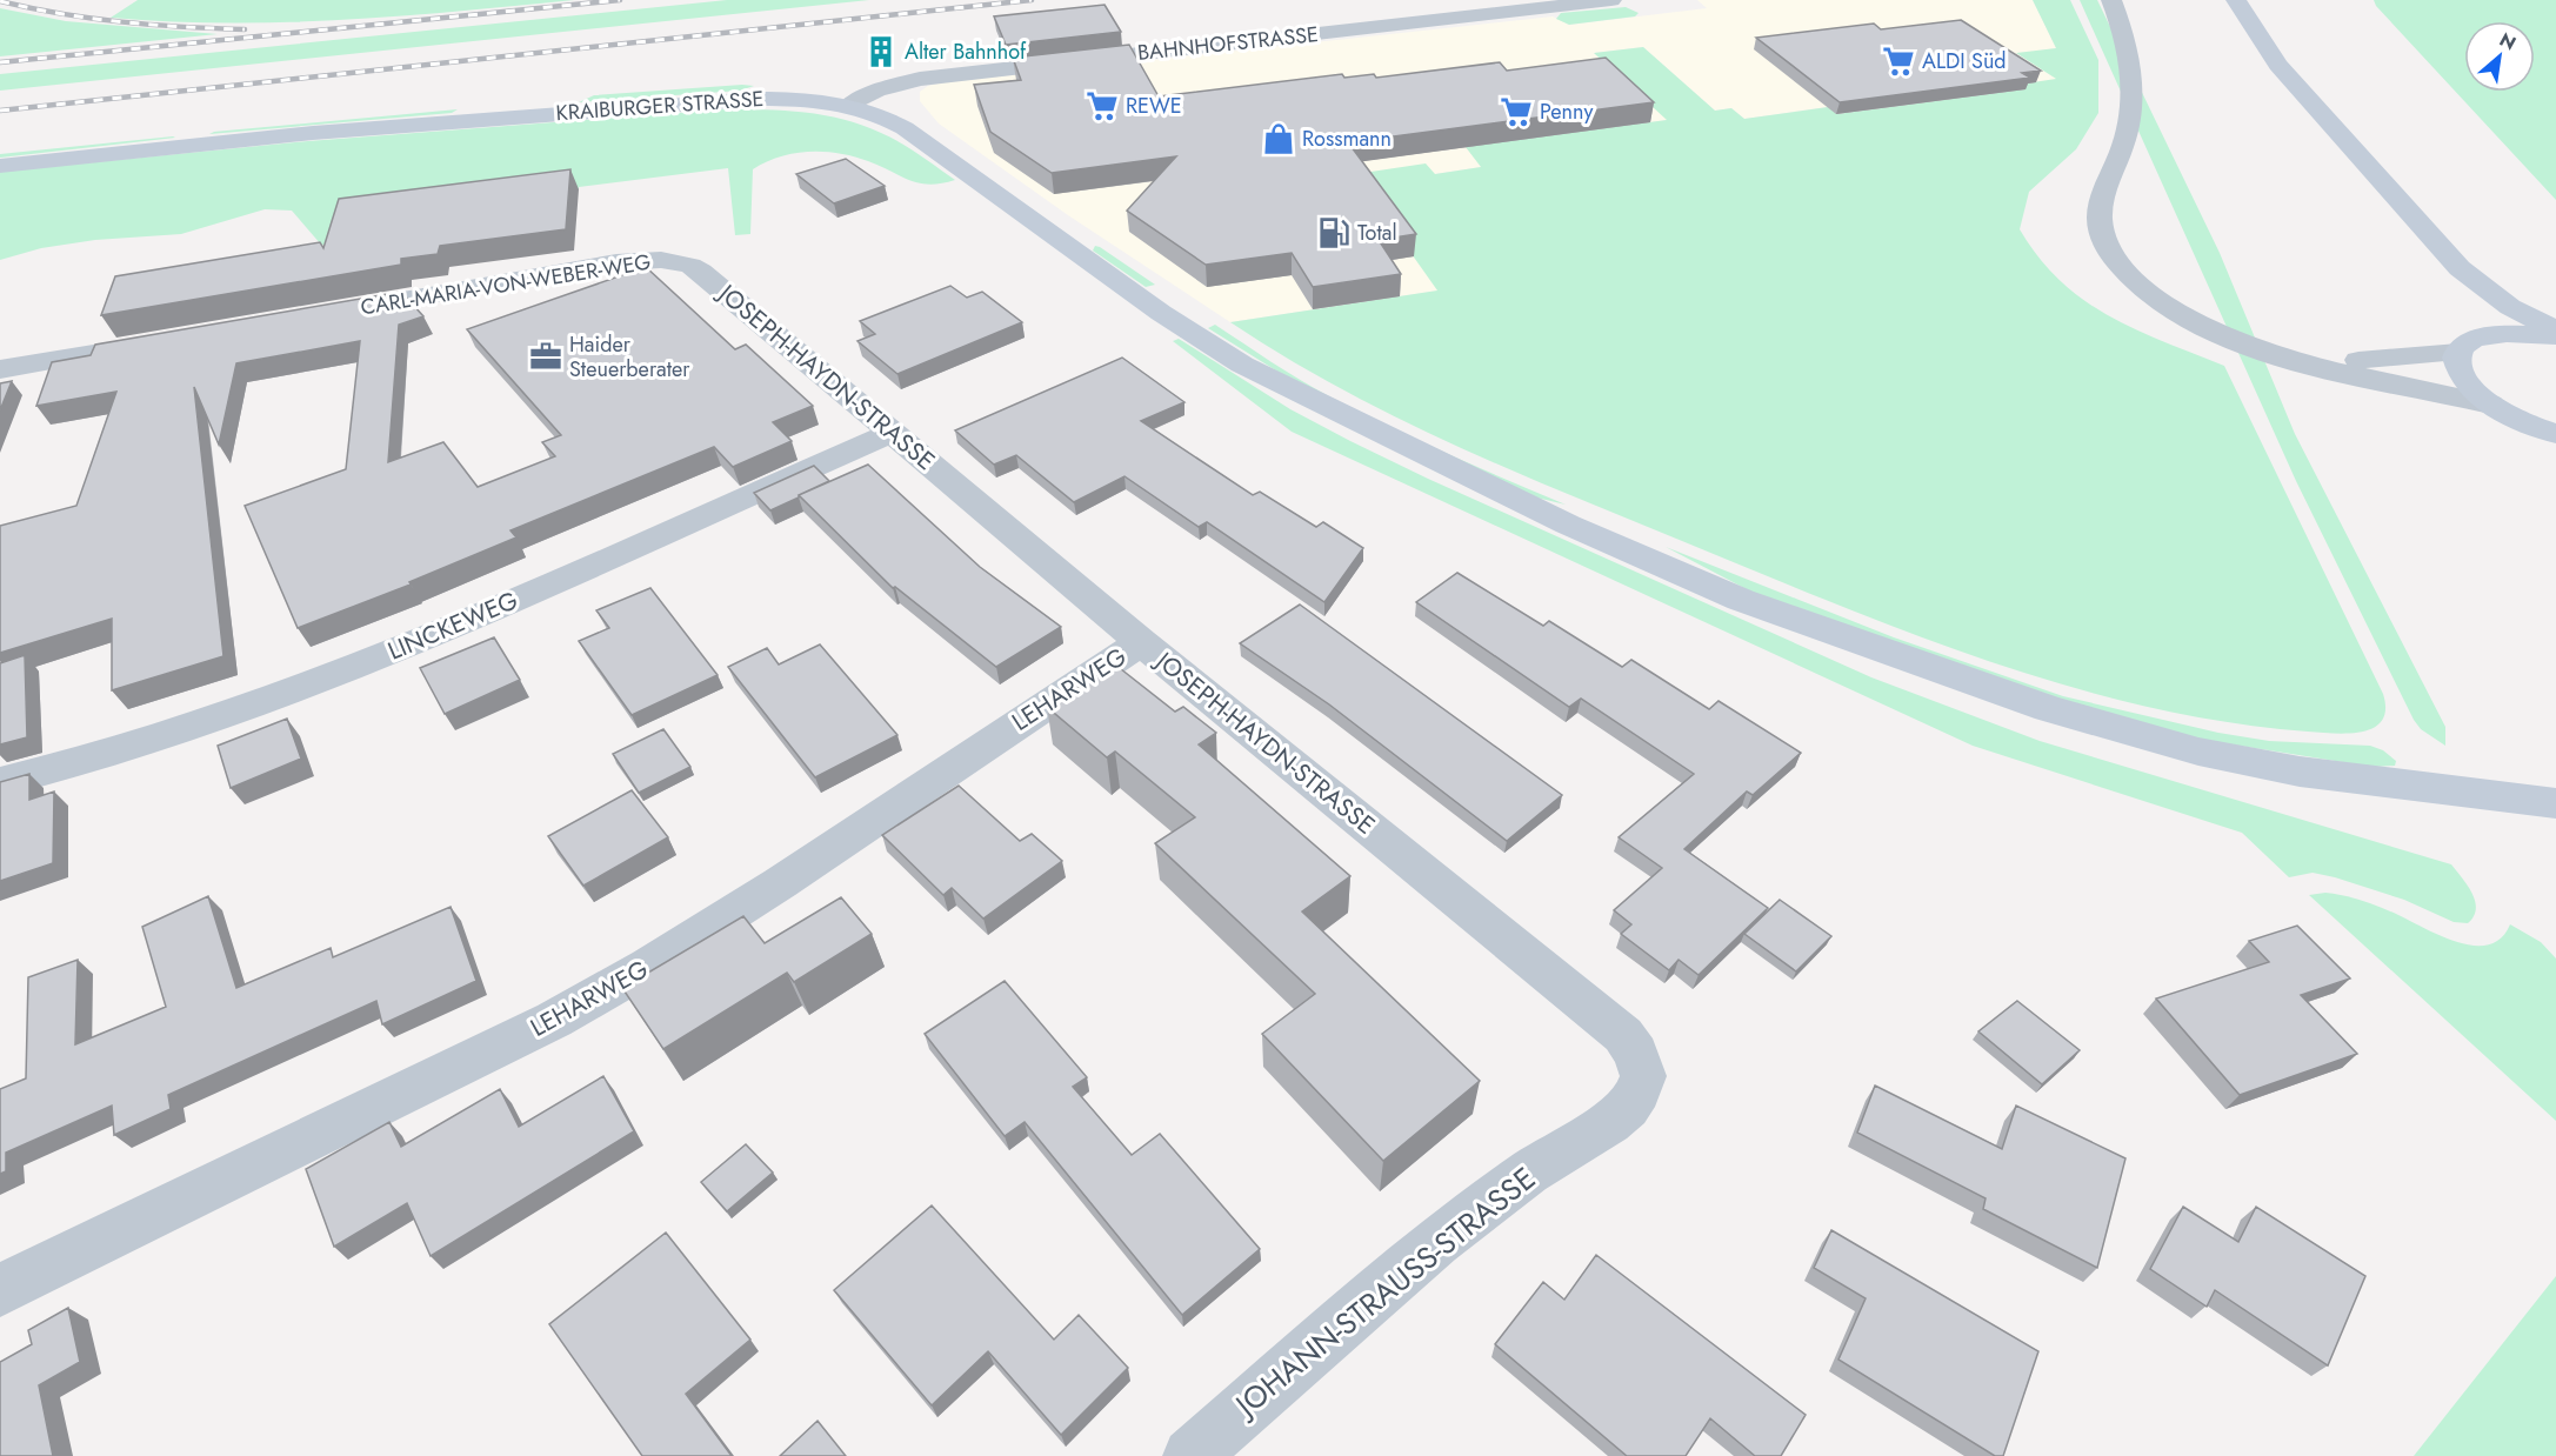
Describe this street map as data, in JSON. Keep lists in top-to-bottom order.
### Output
{
  "streets": {
    "main road": ["KRAIBURGER STRASSE"],
    "street": [
      "BAHNHOFSTRASSE",
      "CARL-MARIA-VON-WEBER-WEG",
      "JOSEPH-HAYDN-STRASSE",
      "LINCKEWEG",
      "LEHARWEG",
      "JOHANN-STRAUSS-STRASSE"
    ]
  },
  "crossings": [
    ["BAHNHOFSTRASSE", "KRAIBURGER STRASSE"],
    ["CARL-MARIA-VON-WEBER-WEG", "JOSEPH-HAYDN-STRASSE"],
    ["JOSEPH-HAYDN-STRASSE", "LINCKEWEG"],
    ["JOSEPH-HAYDN-STRASSE", "LEHARWEG"],
    ["JOSEPH-HAYDN-STRASSE", "JOHANN-STRAUSS-STRASSE"]
  ],
  "places": {
    "building": ["Alter Bahnhof"],
    "supermarket": ["ALDI Süd", "REWE", "Penny"],
    "shop": ["Rossmann"],
    "fuel station": ["Total"],
    "office": ["Haider Steuerberater"]
  },
  "north": "top right"
}
